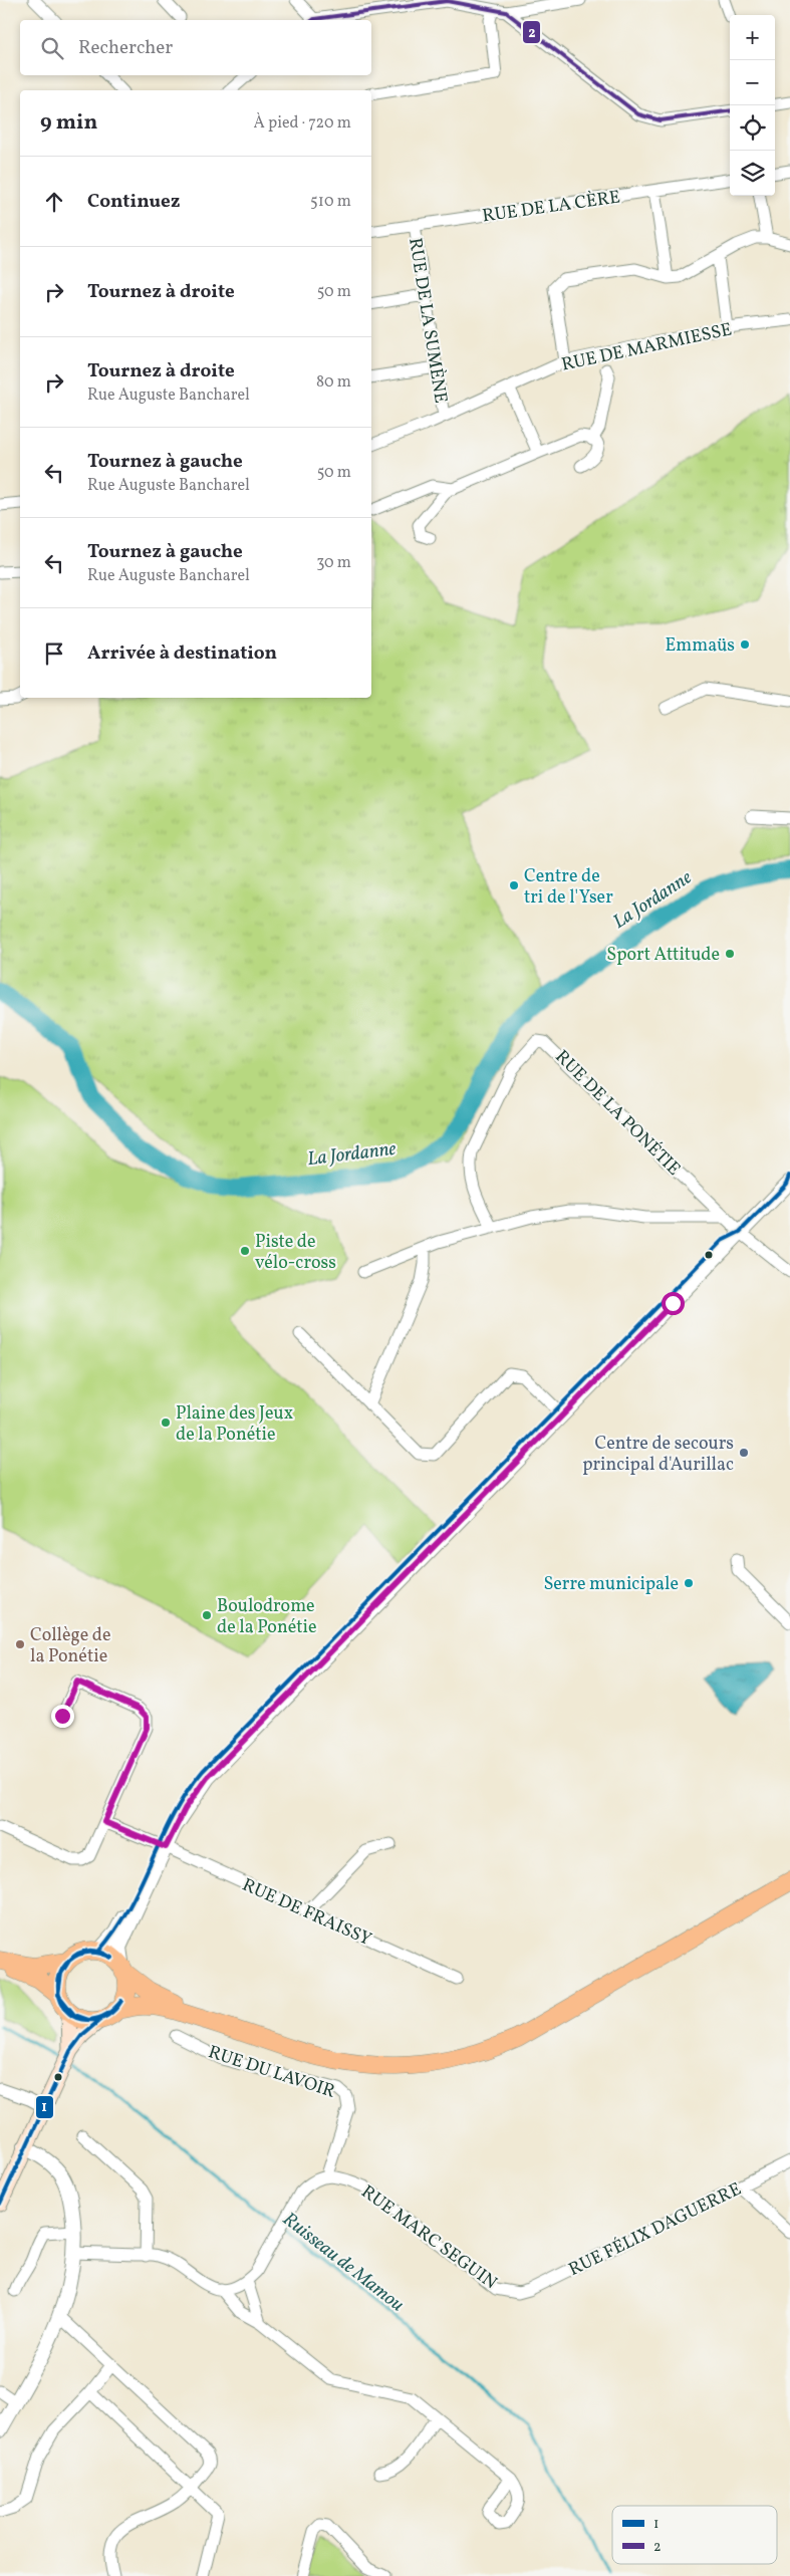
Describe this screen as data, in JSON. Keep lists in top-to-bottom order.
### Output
{
  "streets": {
    "street": [
      "RUE DE LA CÈRE",
      "RUE DE LA SUMÈNE",
      "RUE DE MARMIESSE",
      "RUE DE LA PONÉTIE",
      "RUE DE FRAISSY",
      "RUE DU LAVOIR",
      "RUE FÉLIX DAGUERRE",
      "RUE MARC SEGUIN"
    ]
  },
  "crossings": [
    ["RUE DE LA CÈRE", "RUE DE LA SUMÈNE"],
    ["RUE DE LA SUMÈNE", "RUE DE MARMIESSE"],
    ["RUE DU LAVOIR", "RUE MARC SEGUIN"],
    ["RUE FÉLIX DAGUERRE", "RUE MARC SEGUIN"]
  ],
  "water": ["La Jordanne", "Ruisseau de Mamou"],
  "places": [
    "Emmaüs",
    "Centre de tri de l'Yser",
    "Sport Attitude",
    "Piste de vélo-cross",
    "Plaine des Jeux de la Ponétie",
    "Centre de secours principal d'Aurillac",
    "Serre municipale",
    "Boulodrome de la Ponétie",
    "Collège de la Ponétie"
  ],
  "lines": ["transit line 2", "transit line 1"],
  "legend": ["1", "2"],
  "page": {
    "map_buttons": ["+", "−"],
    "search": "Rechercher",
    "heading": ["9 min", "À pied · 720 m"],
    "list": [
      ["Continuez", "510 m"],
      ["Tournez à droite", "50 m"],
      ["Tournez à droite", "Rue Auguste Bancharel", "80 m"],
      ["Tournez à gauche", "Rue Auguste Bancharel", "50 m"],
      ["Tournez à gauche", "Rue Auguste Bancharel", "30 m"],
      "Arrivée à destination"
    ]
  }
}
